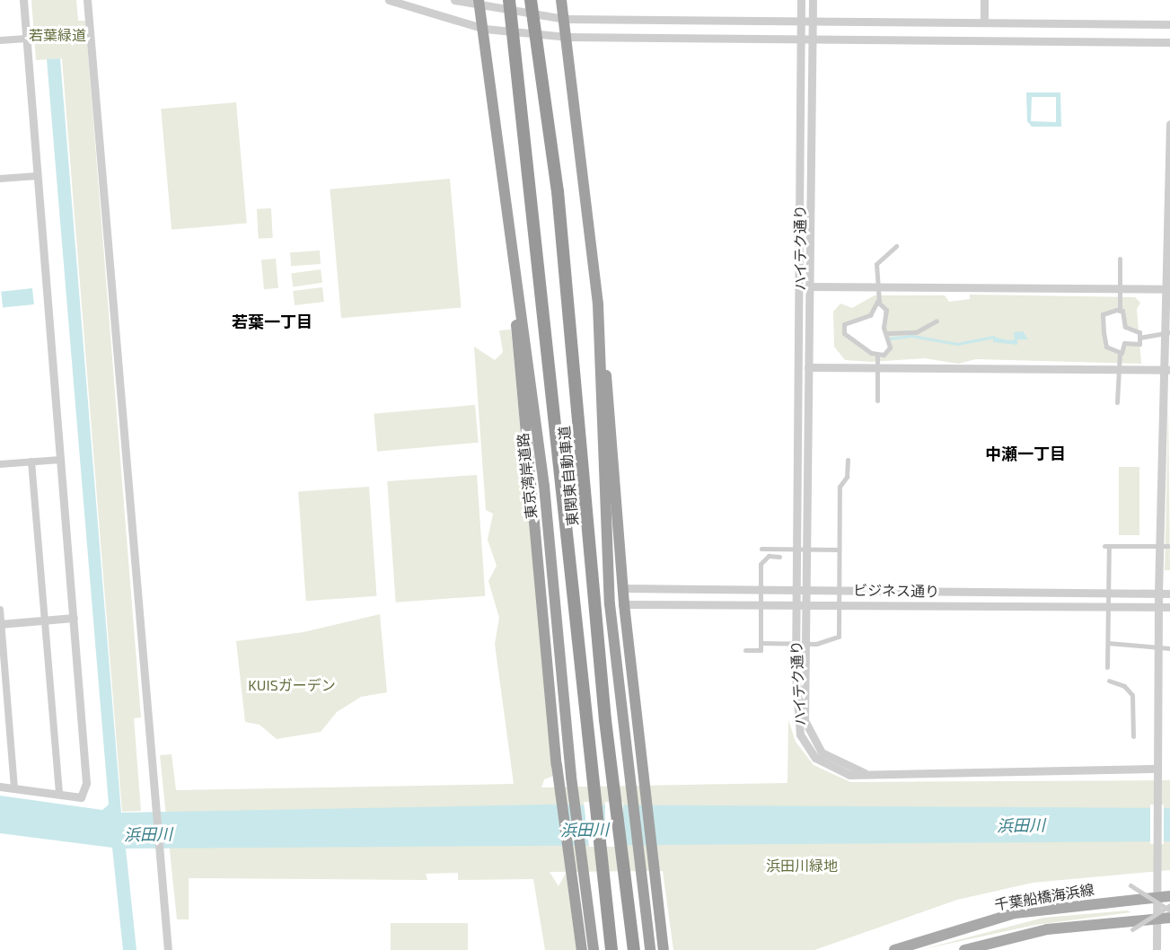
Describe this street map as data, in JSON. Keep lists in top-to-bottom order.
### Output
{
  "streets": {
    "highway": ["東京湾岸道路", "東関東自動車道"],
    "main road": ["千葉船橋海浜線"],
    "street": ["ハイテク通り", "ビジネス通り"]
  },
  "crossings": [
    ["ハイテク通り", "ビジネス通り"]
  ],
  "districts": ["若葉一丁目", "中瀬一丁目"],
  "water": ["浜田川"],
  "parks": ["若葉緑道", "KUISガーデン", "浜田川緑地"]
}
